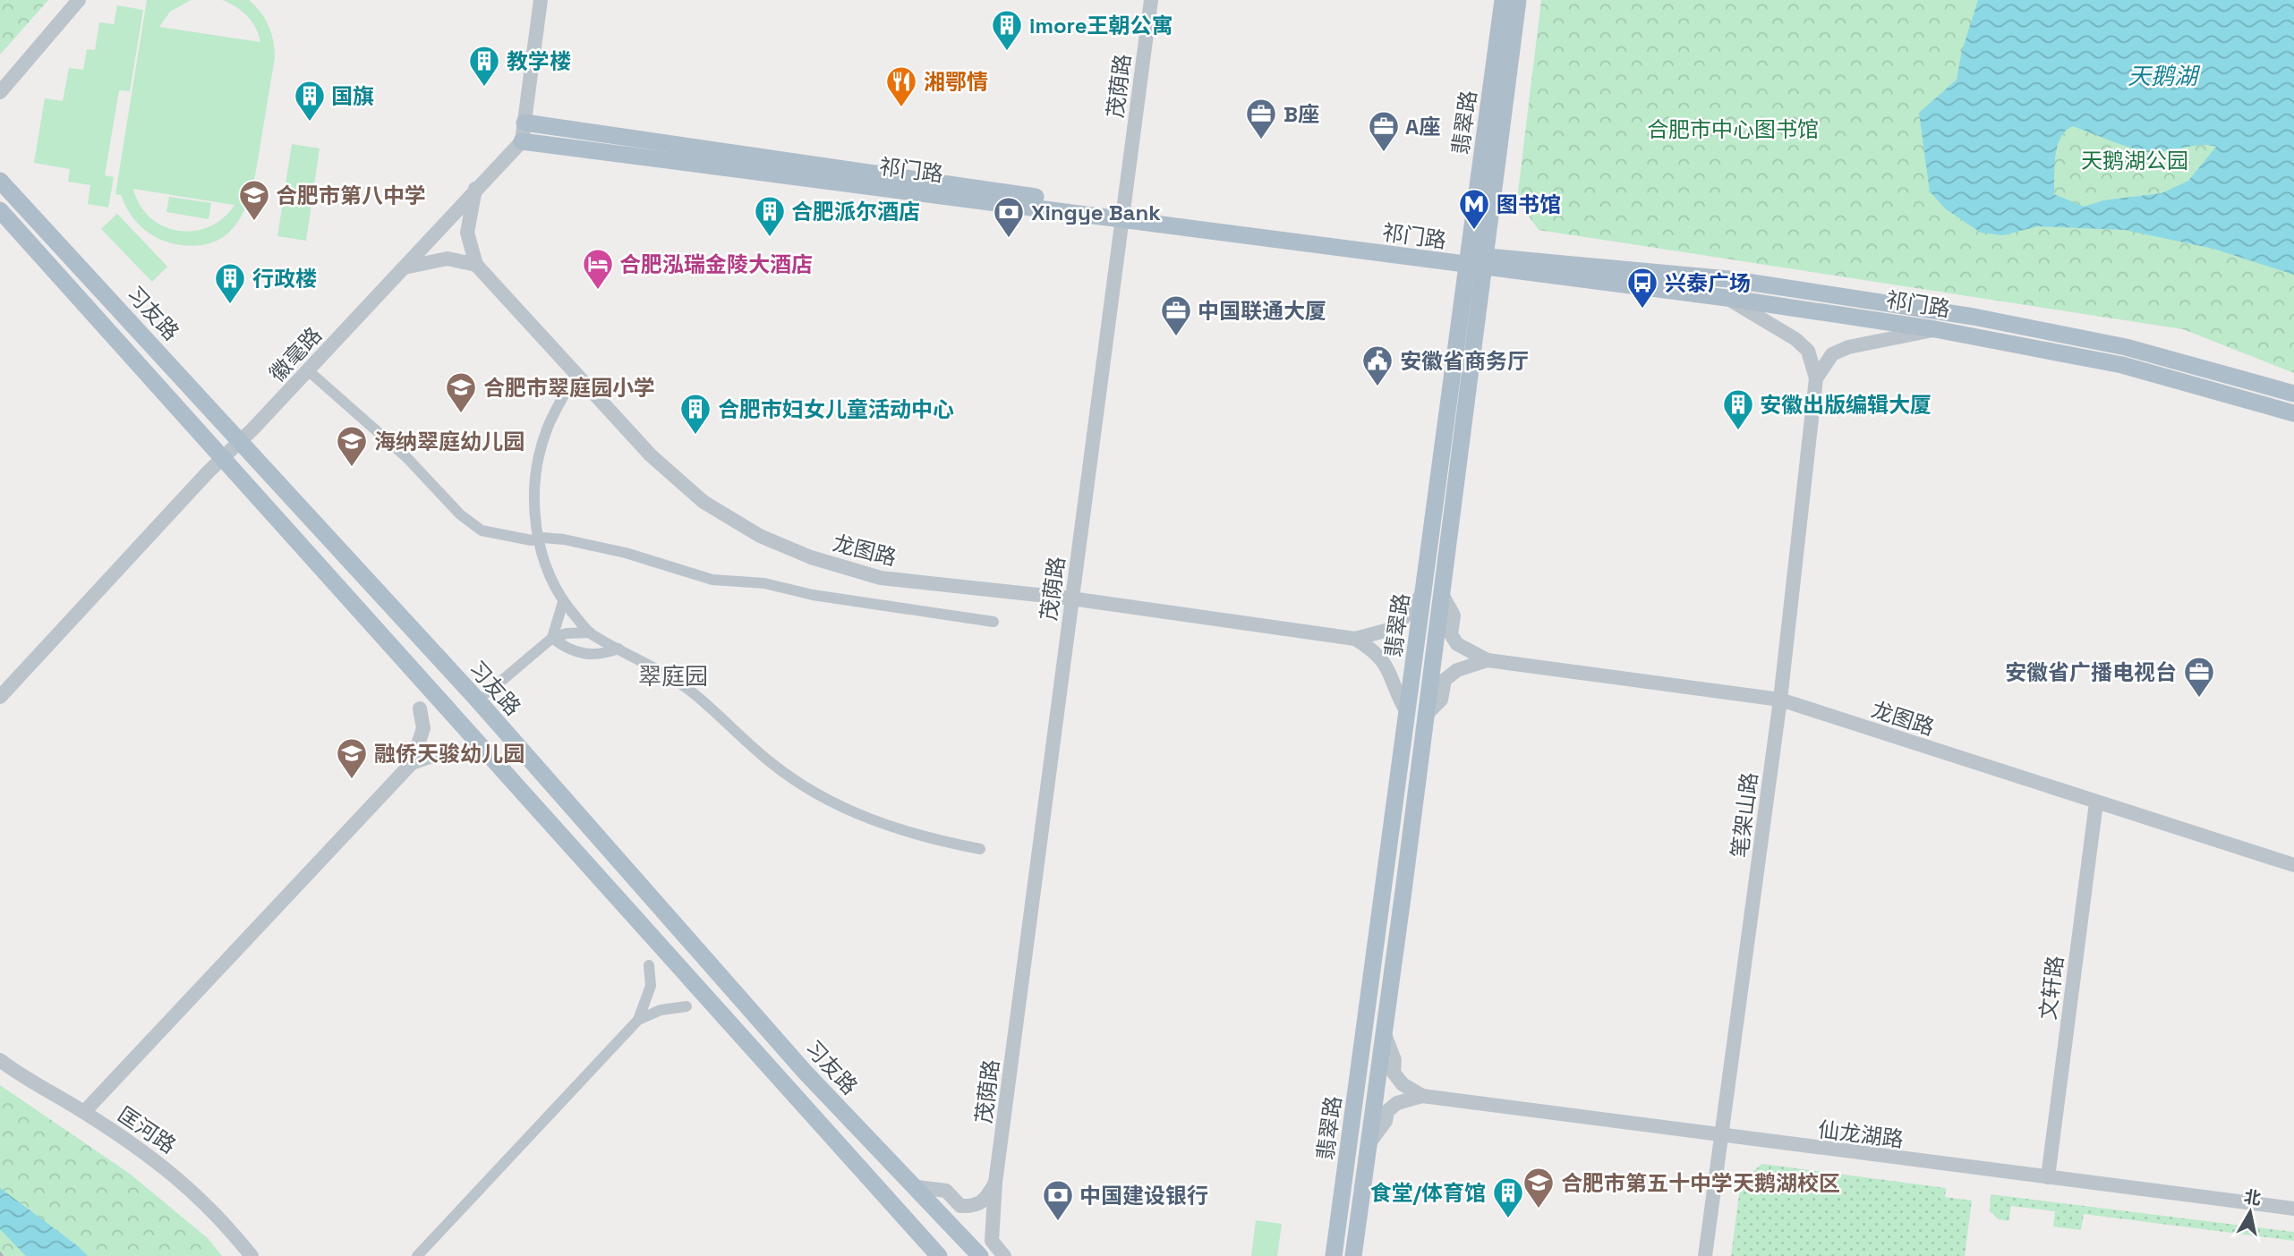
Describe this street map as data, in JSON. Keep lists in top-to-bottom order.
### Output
{
  "streets": {
    "main road": ["翡翠路", "祁门路", "习友路"],
    "street": [
      "茂荫路",
      "徽毫路",
      "龙图路",
      "笔架山路",
      "文轩路",
      "匡河路",
      "仙龙湖路"
    ]
  },
  "crossings": [
    ["茂荫路", "祁门路"],
    ["茂荫路", "龙图路"],
    ["翡翠路", "祁门路"],
    ["祁门路", "徽毫路"],
    ["习友路", "徽毫路"],
    ["龙图路", "笔架山路"],
    ["龙图路", "文轩路"],
    ["笔架山路", "仙龙湖路"],
    ["文轩路", "仙龙湖路"]
  ],
  "districts": ["翠庭园"],
  "water": ["天鹅湖"],
  "parks": ["合肥市中心图书馆", "天鹅湖公园"],
  "places": {
    "building": [
      "imore王朝公寓",
      "教学楼",
      "国旗",
      "合肥派尔酒店",
      "行政楼",
      "安徽出版编辑大厦",
      "合肥市妇女儿童活动中心",
      "食堂/体育馆"
    ],
    "restaurant": ["湘鄂情"],
    "office": [
      "B座",
      "A座",
      "中国联通大厦",
      "安徽省广播电视台"
    ],
    "school or university": [
      "合肥市第八中学",
      "合肥市翠庭园小学",
      "海纳翠庭幼儿园",
      "融侨天骏幼儿园",
      "合肥市第五十中学天鹅湖校区"
    ],
    "metro station": ["图书馆"],
    "bank": ["Xingye Bank", "中国建设银行"],
    "hotel": ["合肥泓瑞金陵大酒店"],
    "bus stop": ["兴泰广场"],
    "public building": ["安徽省商务厅"]
  },
  "north": "top"
}
